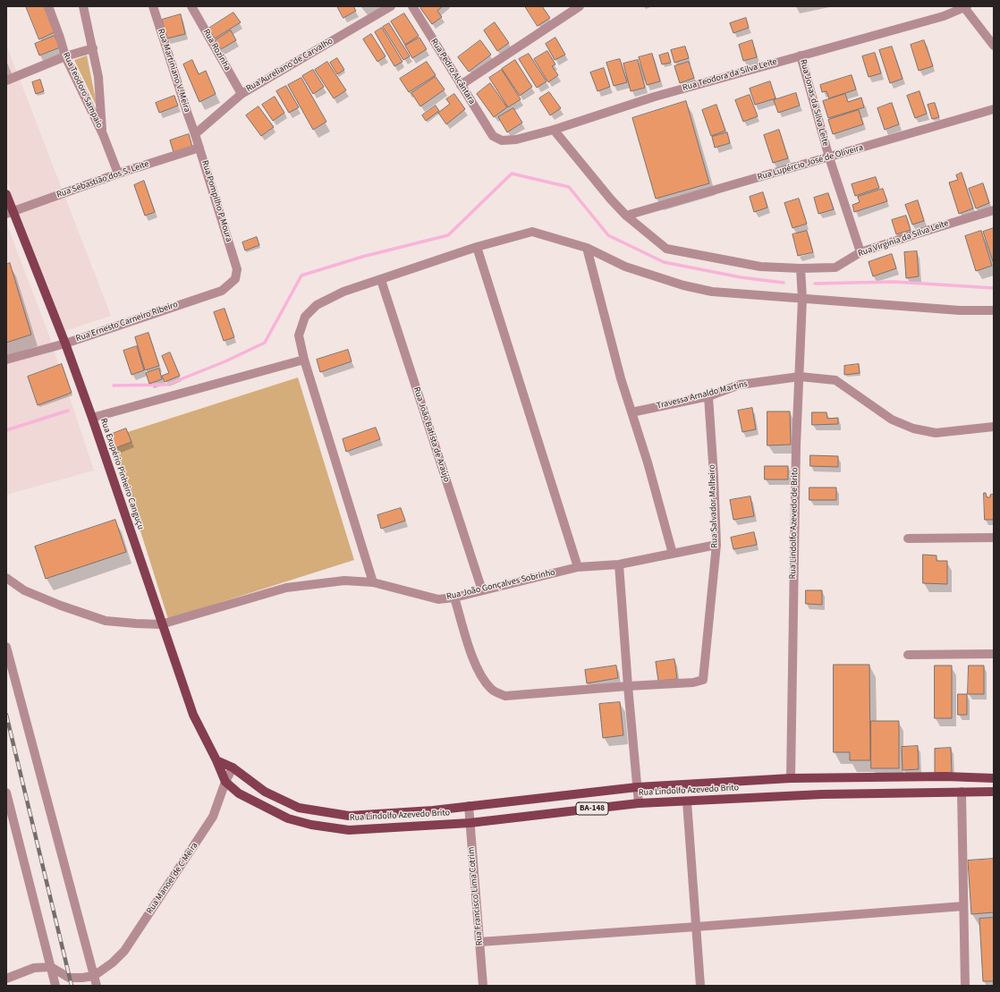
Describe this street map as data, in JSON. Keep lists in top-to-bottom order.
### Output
{
  "streets": {
    "main road": ["Rua Exupério Pinheiro Canguçu", "Rua Lindolfo Azevedo Brito", "BA-148"],
    "street": [
      "Rua Rozinha",
      "Rua Aureliano de Carvalho",
      "Rua Martiniano V. Meira",
      "Rua Pedro Alcântara",
      "Rua Teodora da Silva Leite",
      "Rua Teodoro Sampaio",
      "Rua Jonas da Silva Leite",
      "Rua Lupércio José de Oliveira",
      "Rua Sebastião dos S. Leite",
      "Rua Pompilho P Moura",
      "Rua Virgínia da Silva Leite",
      "Rua Ernesto Carneiro Ribeiro",
      "Travessa Arnaldo Martins",
      "Rua João Batista de Araújo",
      "Rua Salvador Malheiro",
      "Rua Lindolfo Azevedo de Brito",
      "Rua João Gonçalves Sobrinho",
      "Rua Manoel de C Meira",
      "Rua Francisco Lima Cotrim"
    ]
  },
  "crossings": [
    ["Rua Rozinha", "Rua Aureliano de Carvalho"],
    ["Rua Aureliano de Carvalho", "Rua Martiniano V. Meira"],
    ["Rua Aureliano de Carvalho", "Rua Pompilho P Moura"],
    ["Rua Martiniano V. Meira", "Rua Pompilho P Moura"],
    ["Rua Pedro Alcântara", "Rua Teodora da Silva Leite"],
    ["Rua Teodora da Silva Leite", "Rua Jonas da Silva Leite"],
    ["Rua Teodoro Sampaio", "Rua Sebastião dos S. Leite"],
    ["Rua Jonas da Silva Leite", "Rua Lupércio José de Oliveira"],
    ["Rua Jonas da Silva Leite", "Rua Virgínia da Silva Leite"],
    ["Rua Lupércio José de Oliveira", "Rua Virgínia da Silva Leite"],
    ["Rua Sebastião dos S. Leite", "Rua Pompilho P Moura"],
    ["Rua Sebastião dos S. Leite", "Rua Exupério Pinheiro Canguçu"],
    ["Rua Pompilho P Moura", "Rua Ernesto Carneiro Ribeiro"],
    ["Rua Virgínia da Silva Leite", "Rua Lindolfo Azevedo de Brito"],
    ["Rua Ernesto Carneiro Ribeiro", "Rua Exupério Pinheiro Canguçu"],
    ["Travessa Arnaldo Martins", "Rua Salvador Malheiro"],
    ["Travessa Arnaldo Martins", "Rua Lindolfo Azevedo de Brito"],
    ["Rua João Batista de Araújo", "Rua João Gonçalves Sobrinho"],
    ["Rua Exupério Pinheiro Canguçu", "Rua João Gonçalves Sobrinho"],
    ["Rua Exupério Pinheiro Canguçu", "Rua Lindolfo Azevedo Brito"],
    ["Rua Salvador Malheiro", "Rua João Gonçalves Sobrinho"],
    ["Rua Lindolfo Azevedo de Brito", "Rua Lindolfo Azevedo Brito"],
    ["Rua Lindolfo Azevedo Brito", "Rua Manoel de C Meira"],
    ["Rua Lindolfo Azevedo Brito", "Rua Francisco Lima Cotrim"]
  ]
}
